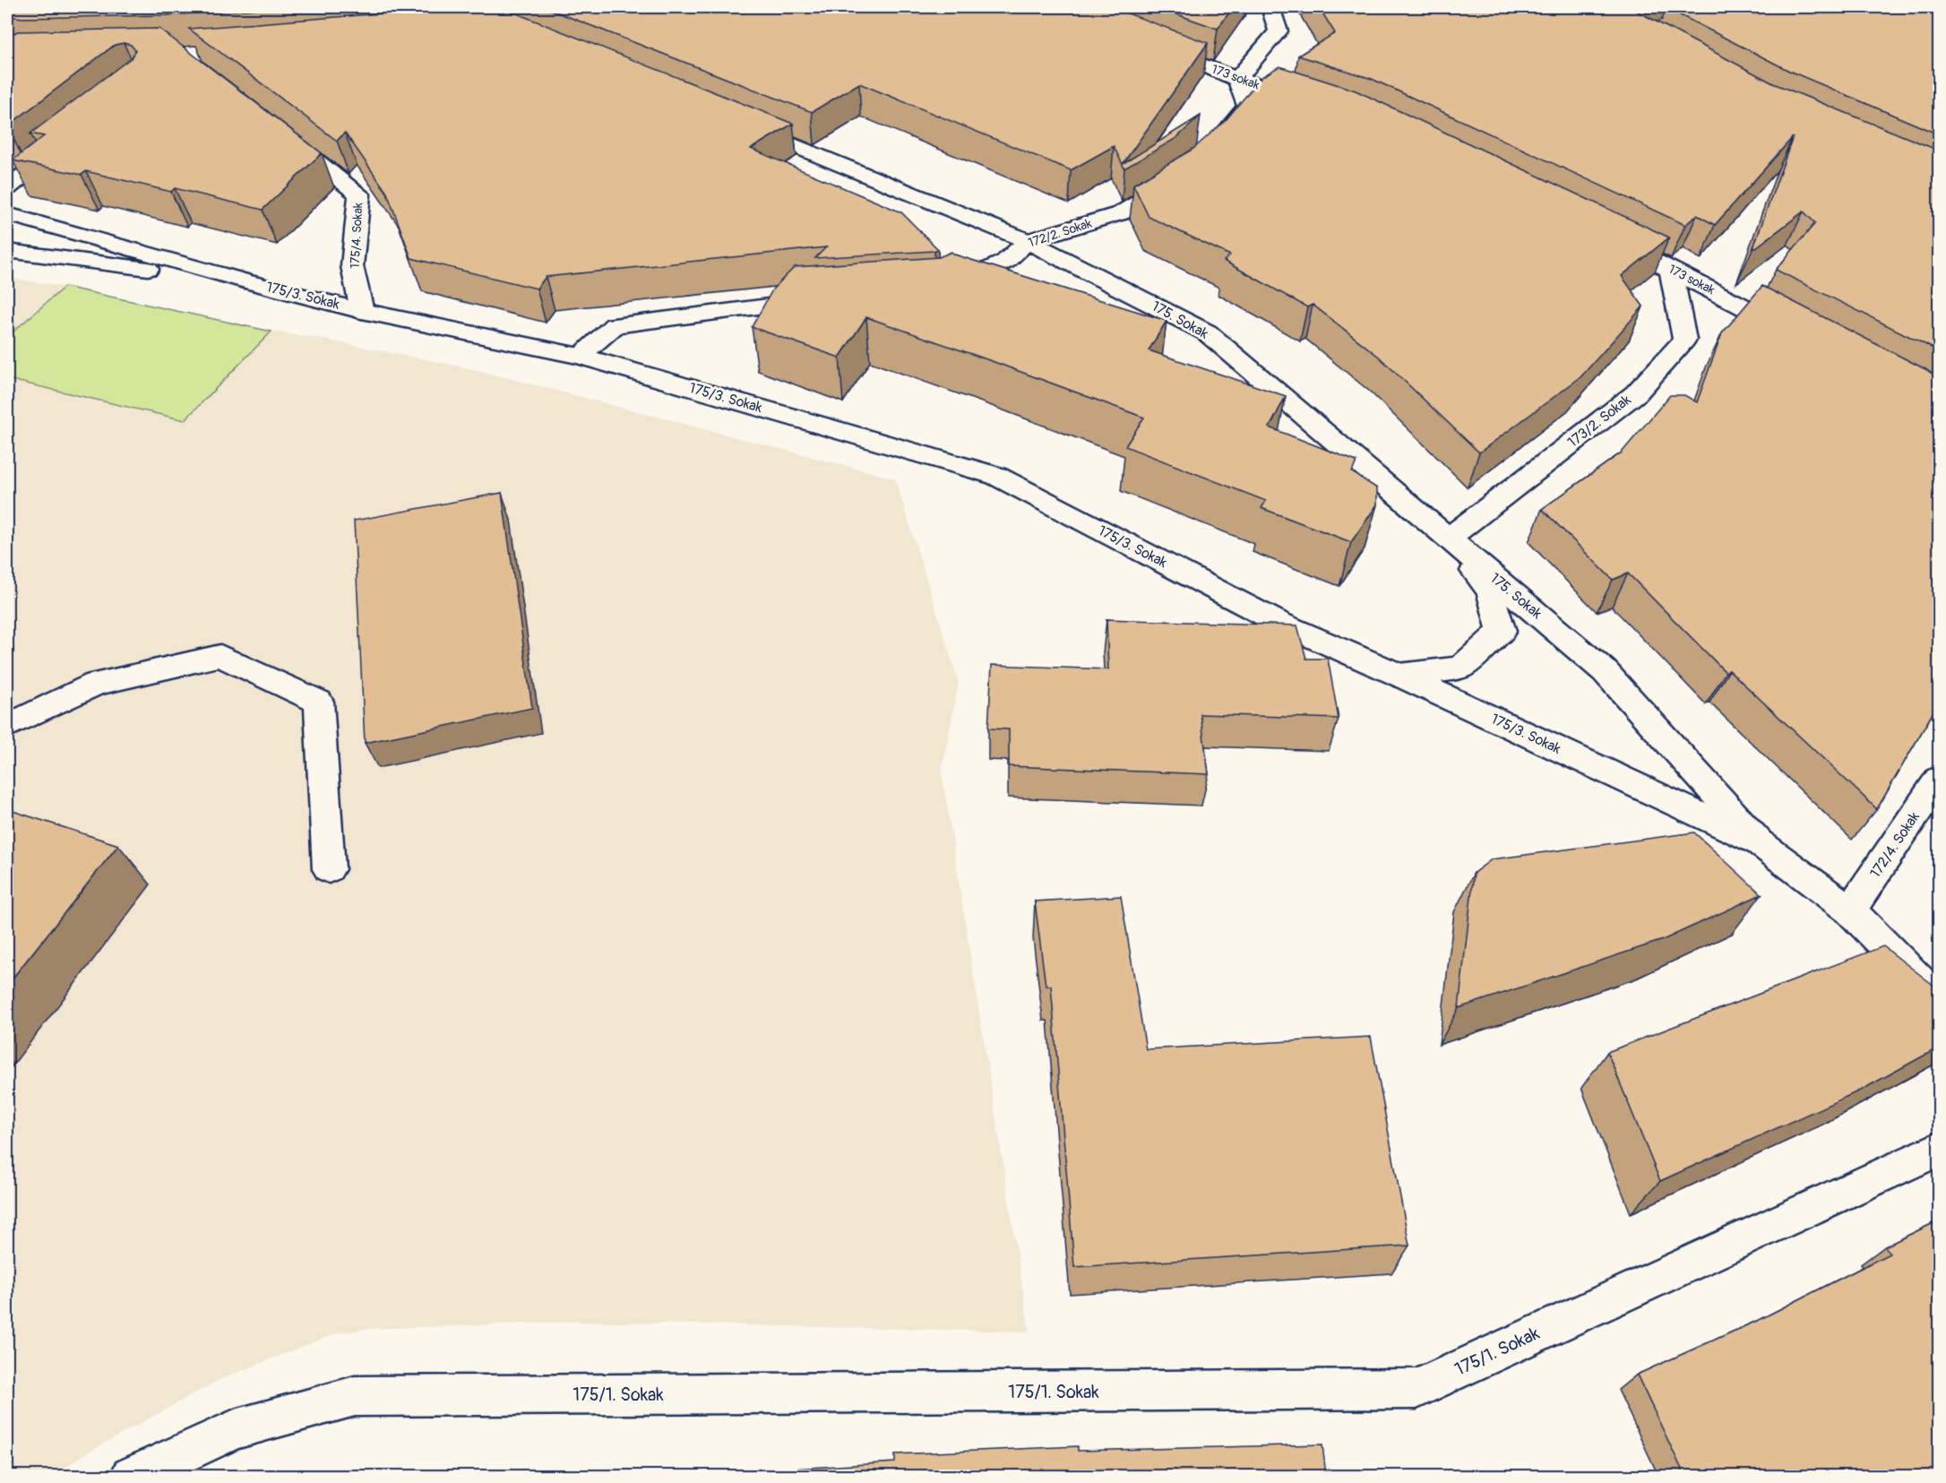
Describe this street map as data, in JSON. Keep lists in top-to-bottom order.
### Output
{
  "streets": {
    "street": [
      "173 sokak",
      "172/2. Sokak",
      "175/4. Sokak",
      "175/3. Sokak",
      "175. Sokak",
      "173/2. Sokak",
      "172/4. Sokak",
      "175/1. Sokak"
    ]
  },
  "crossings": [
    ["173 sokak", "173/2. Sokak"],
    ["172/2. Sokak", "175. Sokak"],
    ["175/4. Sokak", "175/3. Sokak"],
    ["175/3. Sokak", "175. Sokak"],
    ["175/3. Sokak", "172/4. Sokak"],
    ["175. Sokak", "173/2. Sokak"]
  ]
}
